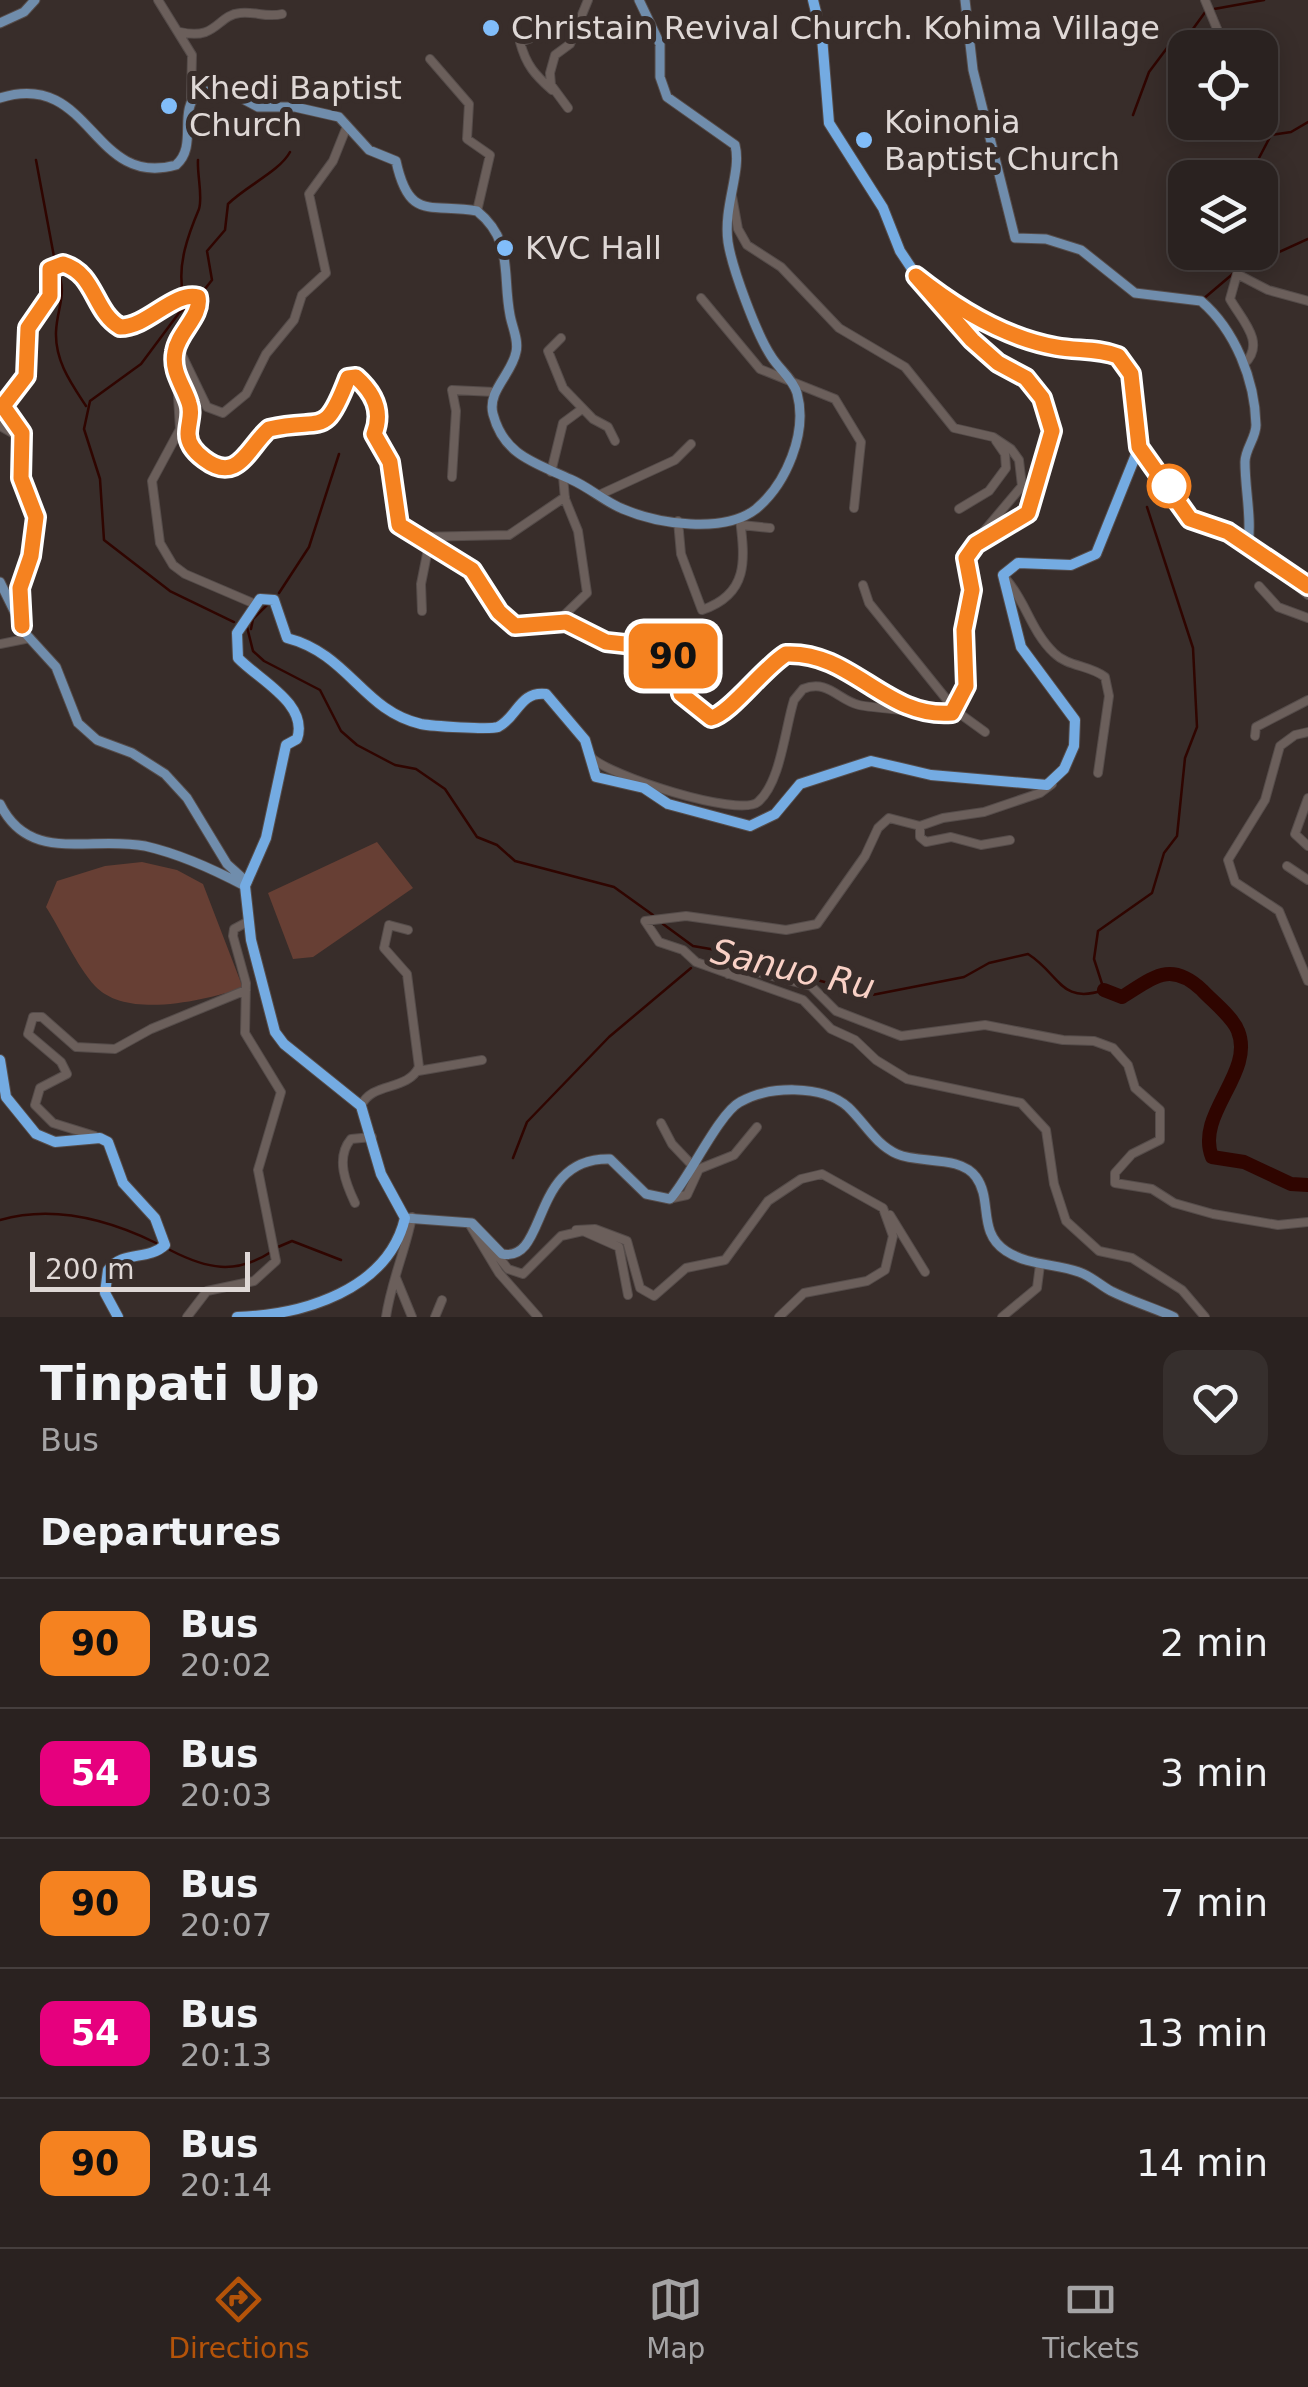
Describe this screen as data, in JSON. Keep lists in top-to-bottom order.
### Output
{
  "water": ["Sanuo Ru"],
  "places": [
    "Christain Revival Church. Kohima Village",
    "Khedi Baptist Church",
    "Koinonia Baptist Church",
    "KVC Hall"
  ],
  "lines": ["bus line 90"],
  "scale_bar": "200 m",
  "page": {
    "on_map": "90",
    "scale": "200 m",
    "heading": [
      ["Tinpati Up", "Bus"],
      "Departures"
    ],
    "list": [
      {
        "mark": "90",
        "name": "Bus",
        "note": "20:02",
        "value": "2 min"
      },
      {
        "mark": "54",
        "name": "Bus",
        "note": "20:03",
        "value": "3 min"
      },
      {
        "mark": "90",
        "name": "Bus",
        "note": "20:07",
        "value": "7 min"
      },
      {
        "mark": "54",
        "name": "Bus",
        "note": "20:13",
        "value": "13 min"
      },
      {
        "mark": "90",
        "name": "Bus",
        "note": "20:14",
        "value": "14 min"
      }
    ],
    "tabs": ["Directions", "Map", "Tickets"]
  }
}
